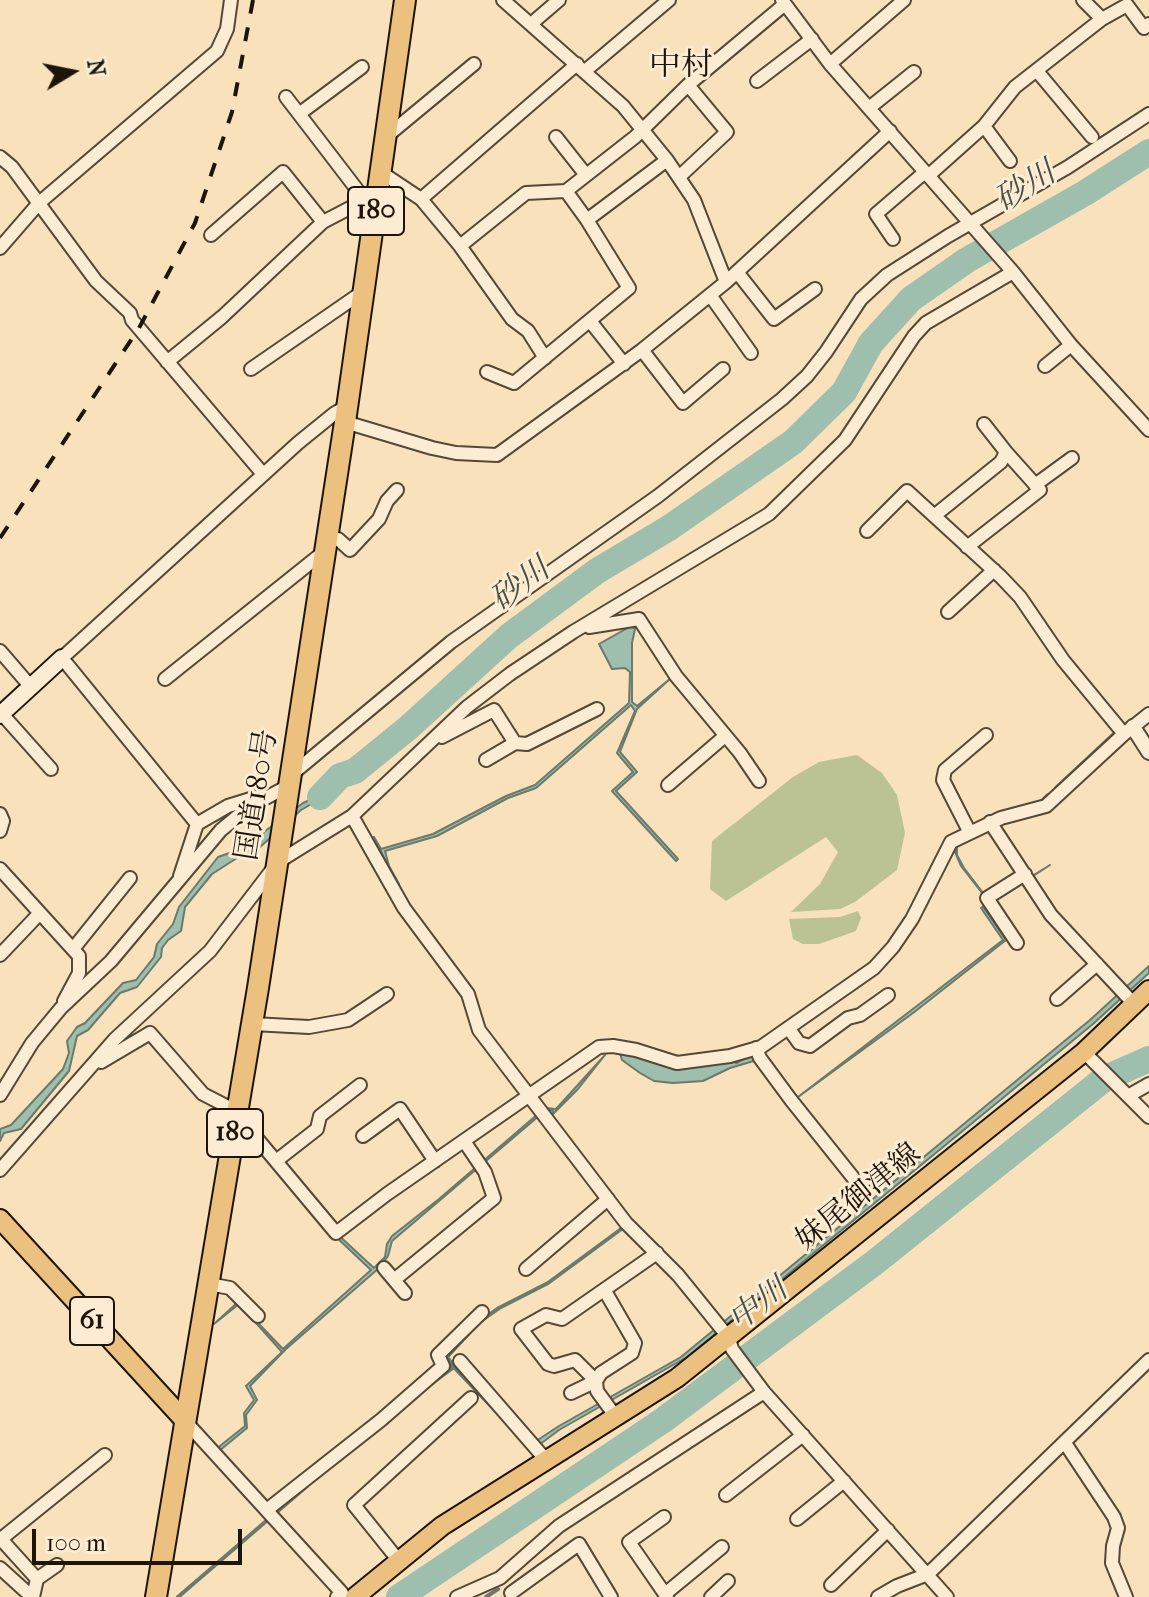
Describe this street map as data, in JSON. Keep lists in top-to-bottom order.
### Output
{
  "streets": {
    "highway": ["180", "国道180号"],
    "main road": ["妹尾御津線", "61"]
  },
  "crossings": [
    ["国道180号", "61"]
  ],
  "districts": ["中村"],
  "water": ["砂川", "中川"],
  "scale_bar": "100 m",
  "north": "right"
}
